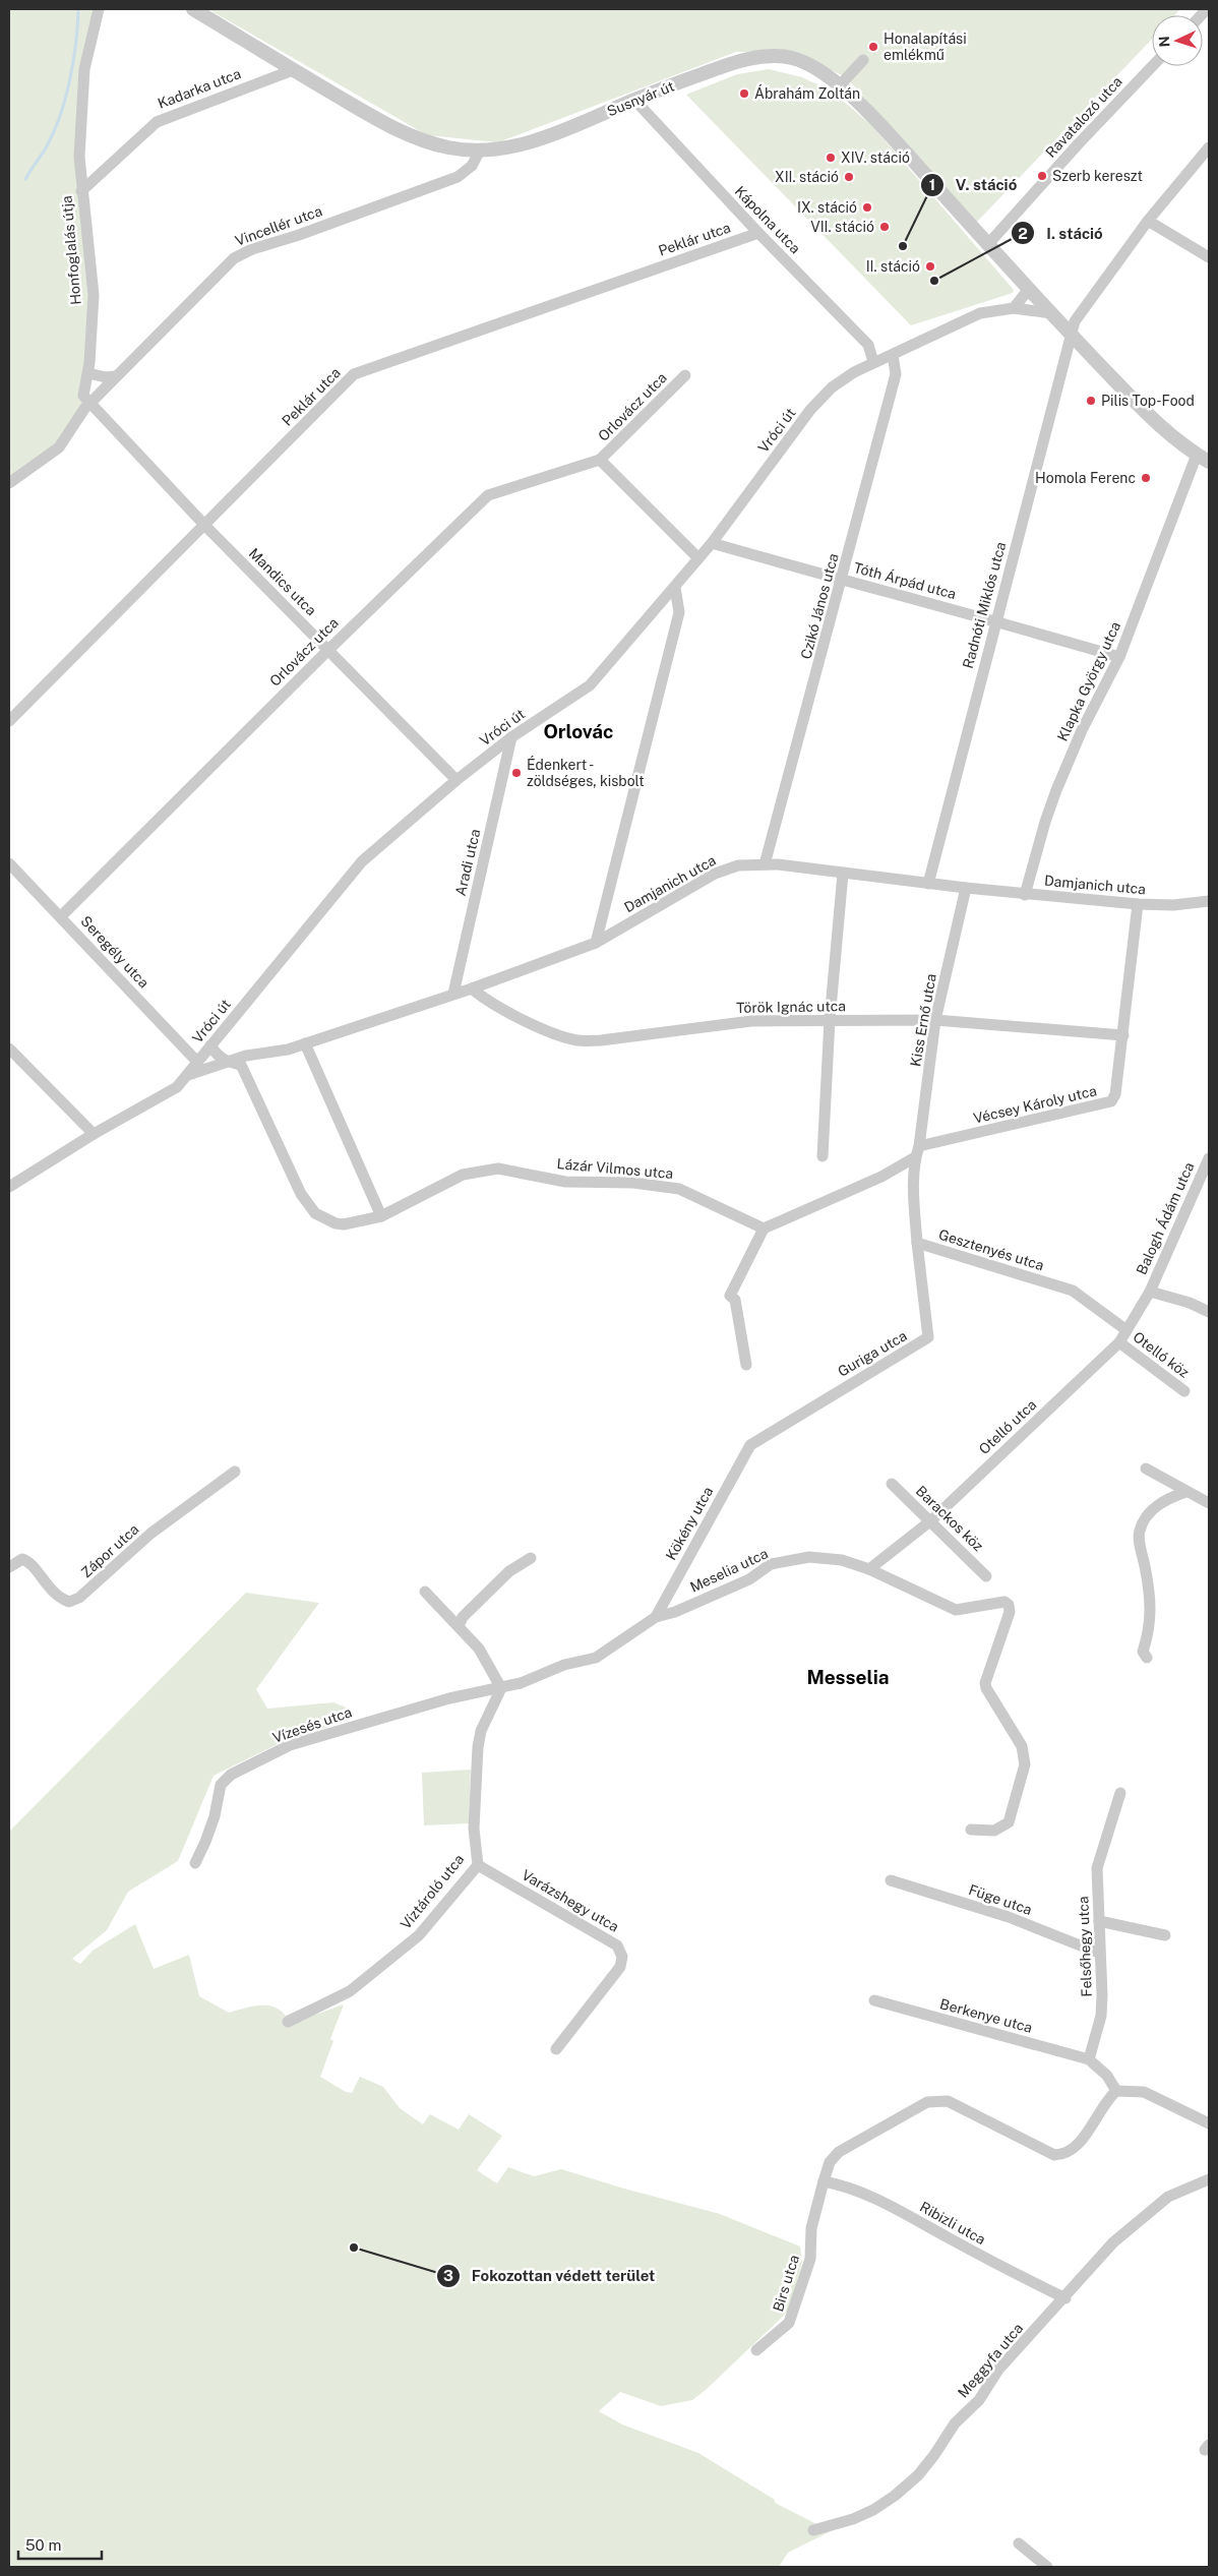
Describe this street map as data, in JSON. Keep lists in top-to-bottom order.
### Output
{
  "streets": {
    "street": [
      "Kadarka utca",
      "Susnyár út",
      "Ravatalozó utca",
      "Kápolna utca",
      "Vincellér utca",
      "Peklár utca",
      "Honfoglalás útja",
      "Orlovácz utca",
      "Vróci út",
      "Tóth Árpád utca",
      "Mandics utca",
      "Radnóti Miklós utca",
      "Czikó János utca",
      "Klapka György utca",
      "Aradi utca",
      "Damjanich utca",
      "Seregély utca",
      "Török Ignác utca",
      "Kiss Ernő utca",
      "Vécsey Károly utca",
      "Lázár Vilmos utca",
      "Balogh Ádám utca",
      "Gesztenyés utca",
      "Guriga utca",
      "Otelló köz",
      "Otelló utca",
      "Barackos köz",
      "Kökény utca",
      "Zápor utca",
      "Meselia utca",
      "Vízesés utca",
      "Víztároló utca",
      "Füge utca",
      "Varázshegy utca",
      "Felsőhegy utca",
      "Berkenye utca",
      "Ribizli utca",
      "Birs utca",
      "Meggyfa utca"
    ]
  },
  "crossings": [
    ["Kadarka utca", "Susnyár út"],
    ["Kadarka utca", "Honfoglalás útja"],
    ["Susnyár út", "Ravatalozó utca"],
    ["Susnyár út", "Kápolna utca"],
    ["Susnyár út", "Vincellér utca"],
    ["Susnyár út", "Vróci út"],
    ["Susnyár út", "Radnóti Miklós utca"],
    ["Susnyár út", "Klapka György utca"],
    ["Kápolna utca", "Peklár utca"],
    ["Kápolna utca", "Vróci út"],
    ["Vincellér utca", "Honfoglalás útja"],
    ["Vincellér utca", "Mandics utca"],
    ["Peklár utca", "Mandics utca"],
    ["Honfoglalás útja", "Mandics utca"],
    ["Orlovácz utca", "Vróci út"],
    ["Orlovácz utca", "Mandics utca"],
    ["Orlovácz utca", "Seregély utca"],
    ["Vróci út", "Tóth Árpád utca"],
    ["Vróci út", "Mandics utca"],
    ["Vróci út", "Czikó János utca"],
    ["Vróci út", "Aradi utca"],
    ["Vróci út", "Damjanich utca"],
    ["Vróci út", "Seregély utca"],
    ["Tóth Árpád utca", "Radnóti Miklós utca"],
    ["Tóth Árpád utca", "Czikó János utca"],
    ["Tóth Árpád utca", "Klapka György utca"],
    ["Radnóti Miklós utca", "Damjanich utca"],
    ["Czikó János utca", "Damjanich utca"],
    ["Klapka György utca", "Damjanich utca"],
    ["Aradi utca", "Damjanich utca"],
    ["Damjanich utca", "Török Ignác utca"],
    ["Damjanich utca", "Kiss Ernő utca"],
    ["Damjanich utca", "Vécsey Károly utca"],
    ["Damjanich utca", "Lázár Vilmos utca"],
    ["Török Ignác utca", "Kiss Ernő utca"],
    ["Török Ignác utca", "Vécsey Károly utca"],
    ["Kiss Ernő utca", "Vécsey Károly utca"],
    ["Kiss Ernő utca", "Gesztenyés utca"],
    ["Vécsey Károly utca", "Lázár Vilmos utca"],
    ["Vécsey Károly utca", "Gesztenyés utca"],
    ["Balogh Ádám utca", "Otelló utca"],
    ["Gesztenyés utca", "Guriga utca"],
    ["Gesztenyés utca", "Otelló utca"],
    ["Guriga utca", "Kökény utca"],
    ["Otelló köz", "Otelló utca"],
    ["Otelló utca", "Barackos köz"],
    ["Otelló utca", "Meselia utca"],
    ["Kökény utca", "Meselia utca"],
    ["Meselia utca", "Vízesés utca"],
    ["Meselia utca", "Víztároló utca"],
    ["Vízesés utca", "Víztároló utca"],
    ["Víztároló utca", "Varázshegy utca"],
    ["Füge utca", "Felsőhegy utca"],
    ["Felsőhegy utca", "Berkenye utca"],
    ["Ribizli utca", "Birs utca"],
    ["Ribizli utca", "Meggyfa utca"]
  ],
  "districts": ["Orlovác", "Messelia"],
  "places": [
    "Honalapítási emlékmű",
    "Ábrahám Zoltán",
    "XIV. stáció",
    "Szerb kereszt",
    "XII. stáció",
    "IX. stáció",
    "VII. stáció",
    "V. stáció",
    "II. stáció",
    "I. stáció",
    "Pilis Top-Food",
    "Homola Ferenc",
    "Édenkert - zöldséges, kisbolt",
    "Fokozottan védett terület"
  ],
  "scale_bar": "50 m",
  "north": "left"
}
